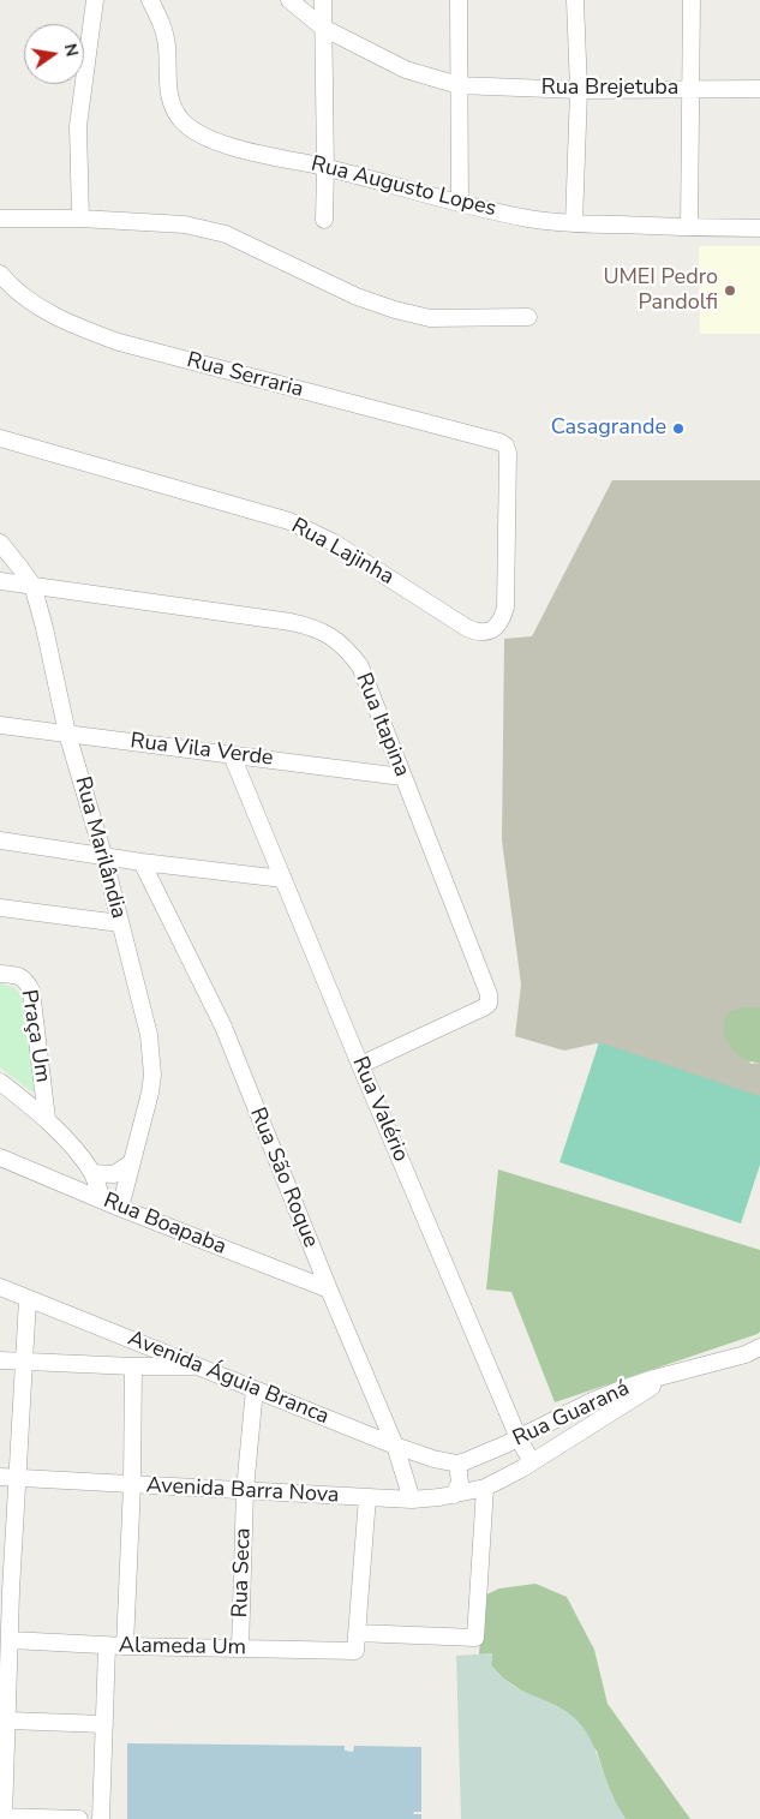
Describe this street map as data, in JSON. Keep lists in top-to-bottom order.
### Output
{
  "streets": {
    "street": [
      "Rua Brejetuba",
      "Rua Augusto Lopes",
      "Rua Serraria",
      "Rua Lajinha",
      "Rua Itapina",
      "Rua Vila Verde",
      "Rua Marilândia",
      "Praça Um",
      "Rua Valério",
      "Rua São Roque",
      "Rua Boapaba",
      "Avenida Águia Branca",
      "Rua Guaraná",
      "Avenida Barra Nova",
      "Rua Seca",
      "Alameda Um"
    ]
  },
  "crossings": [
    ["Rua Serraria", "Rua Lajinha"],
    ["Rua Itapina", "Rua Vila Verde"],
    ["Rua Itapina", "Rua Marilândia"],
    ["Rua Itapina", "Rua Valério"],
    ["Rua Vila Verde", "Rua Marilândia"],
    ["Rua Vila Verde", "Rua Valério"],
    ["Rua Marilândia", "Rua Boapaba"],
    ["Rua Valério", "Rua Guaraná"],
    ["Rua São Roque", "Rua Boapaba"],
    ["Rua São Roque", "Avenida Águia Branca"],
    ["Rua São Roque", "Avenida Barra Nova"],
    ["Avenida Águia Branca", "Rua Guaraná"],
    ["Avenida Águia Branca", "Rua Seca"],
    ["Rua Guaraná", "Avenida Barra Nova"],
    ["Avenida Barra Nova", "Rua Seca"],
    ["Rua Seca", "Alameda Um"]
  ],
  "places": ["UMEI Pedro Pandolfi", "Casagrande"],
  "north": "right"
}
